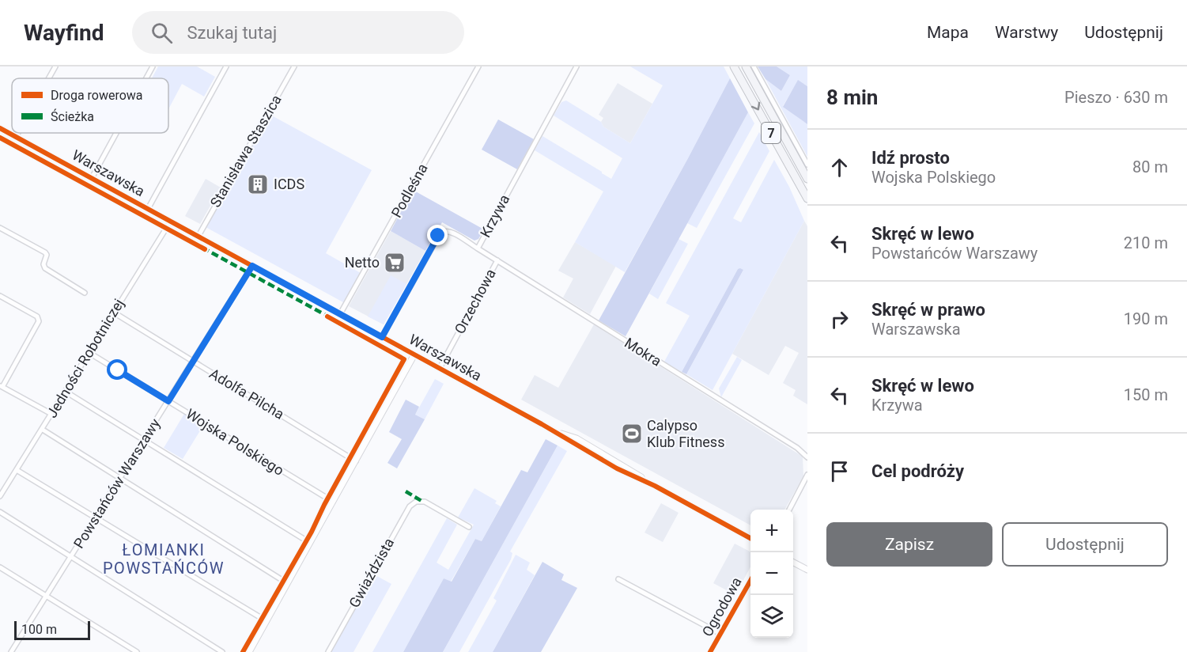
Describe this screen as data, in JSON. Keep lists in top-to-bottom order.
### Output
{
  "streets": {
    "highway": ["7"],
    "street": [
      "Stanisława Staszica",
      "Warszawska",
      "Podleśna",
      "Krzywa",
      "Orzechowa",
      "Mokra",
      "Jedności Robotniczej",
      "Adolfa Pilcha",
      "Wojska Polskiego",
      "Powstańców Warszawy",
      "Gwiaździsta",
      "Ogrodowa"
    ]
  },
  "crossings": [
    ["Stanisława Staszica", "Warszawska"],
    ["Warszawska", "Podleśna"],
    ["Warszawska", "Krzywa"],
    ["Warszawska", "Orzechowa"],
    ["Warszawska", "Jedności Robotniczej"],
    ["Warszawska", "Powstańców Warszawy"],
    ["Krzywa", "Mokra"],
    ["Orzechowa", "Mokra"],
    ["Jedności Robotniczej", "Adolfa Pilcha"],
    ["Jedności Robotniczej", "Wojska Polskiego"],
    ["Adolfa Pilcha", "Powstańców Warszawy"],
    ["Wojska Polskiego", "Powstańców Warszawy"]
  ],
  "districts": ["ŁOMIANKI POWSTAŃCÓW"],
  "places": {
    "building": ["ICDS"],
    "supermarket": ["Netto"],
    "sports": ["Calypso Klub Fitness"]
  },
  "legend": ["Droga rowerowa", "Ścieżka"],
  "scale_bar": "100 m",
  "page": {
    "header": "Wayfind",
    "search": "Szukaj tutaj",
    "nav": ["Mapa", "Warstwy", "Udostępnij"],
    "heading": ["8 min", "Pieszo · 630 m"],
    "list": [
      ["Idź prosto", "Wojska Polskiego", "80 m"],
      ["Skręć w lewo", "Powstańców Warszawy", "210 m"],
      ["Skręć w prawo", "Warszawska", "190 m"],
      ["Skręć w lewo", "Krzywa", "150 m"],
      "Cel podróży"
    ],
    "buttons": ["Zapisz", "Udostępnij"],
    "map_buttons": ["+", "−"],
    "scale": "100 m"
  }
}
